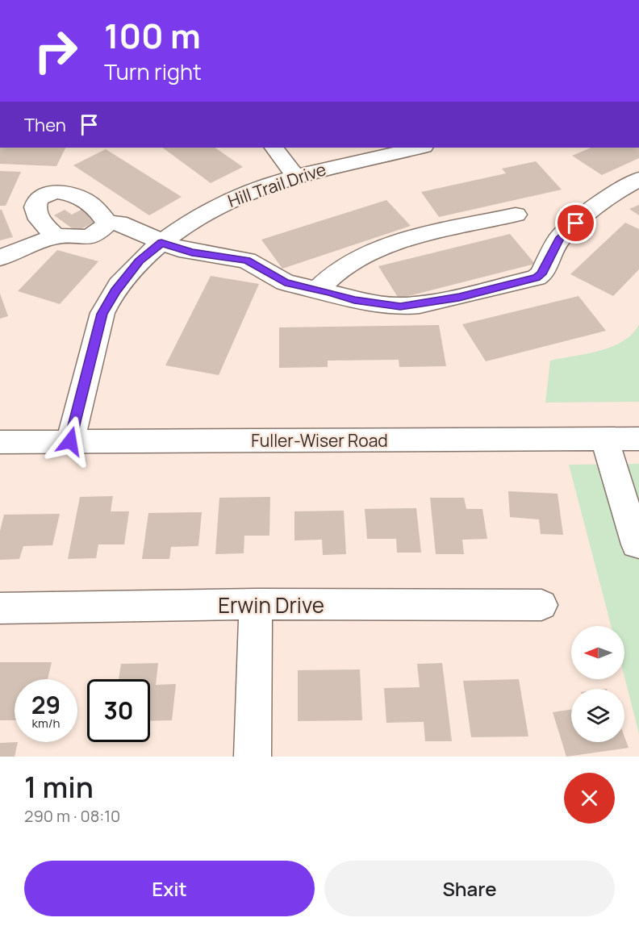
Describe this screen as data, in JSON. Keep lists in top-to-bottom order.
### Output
{
  "streets": {
    "street": ["Hill Trail Drive", "Fuller-Wiser Road", "Erwin Drive"]
  },
  "crossings": [
    ["Hill Trail Drive", "Fuller-Wiser Road"]
  ],
  "north": "left",
  "page": {
    "turn": ["100 m", "Turn right"],
    "then": "Then",
    "speed": "29 km/h",
    "limit": "30",
    "heading": ["1 min", "290 m · 08:10"],
    "buttons": ["Exit", "Share"]
  }
}
